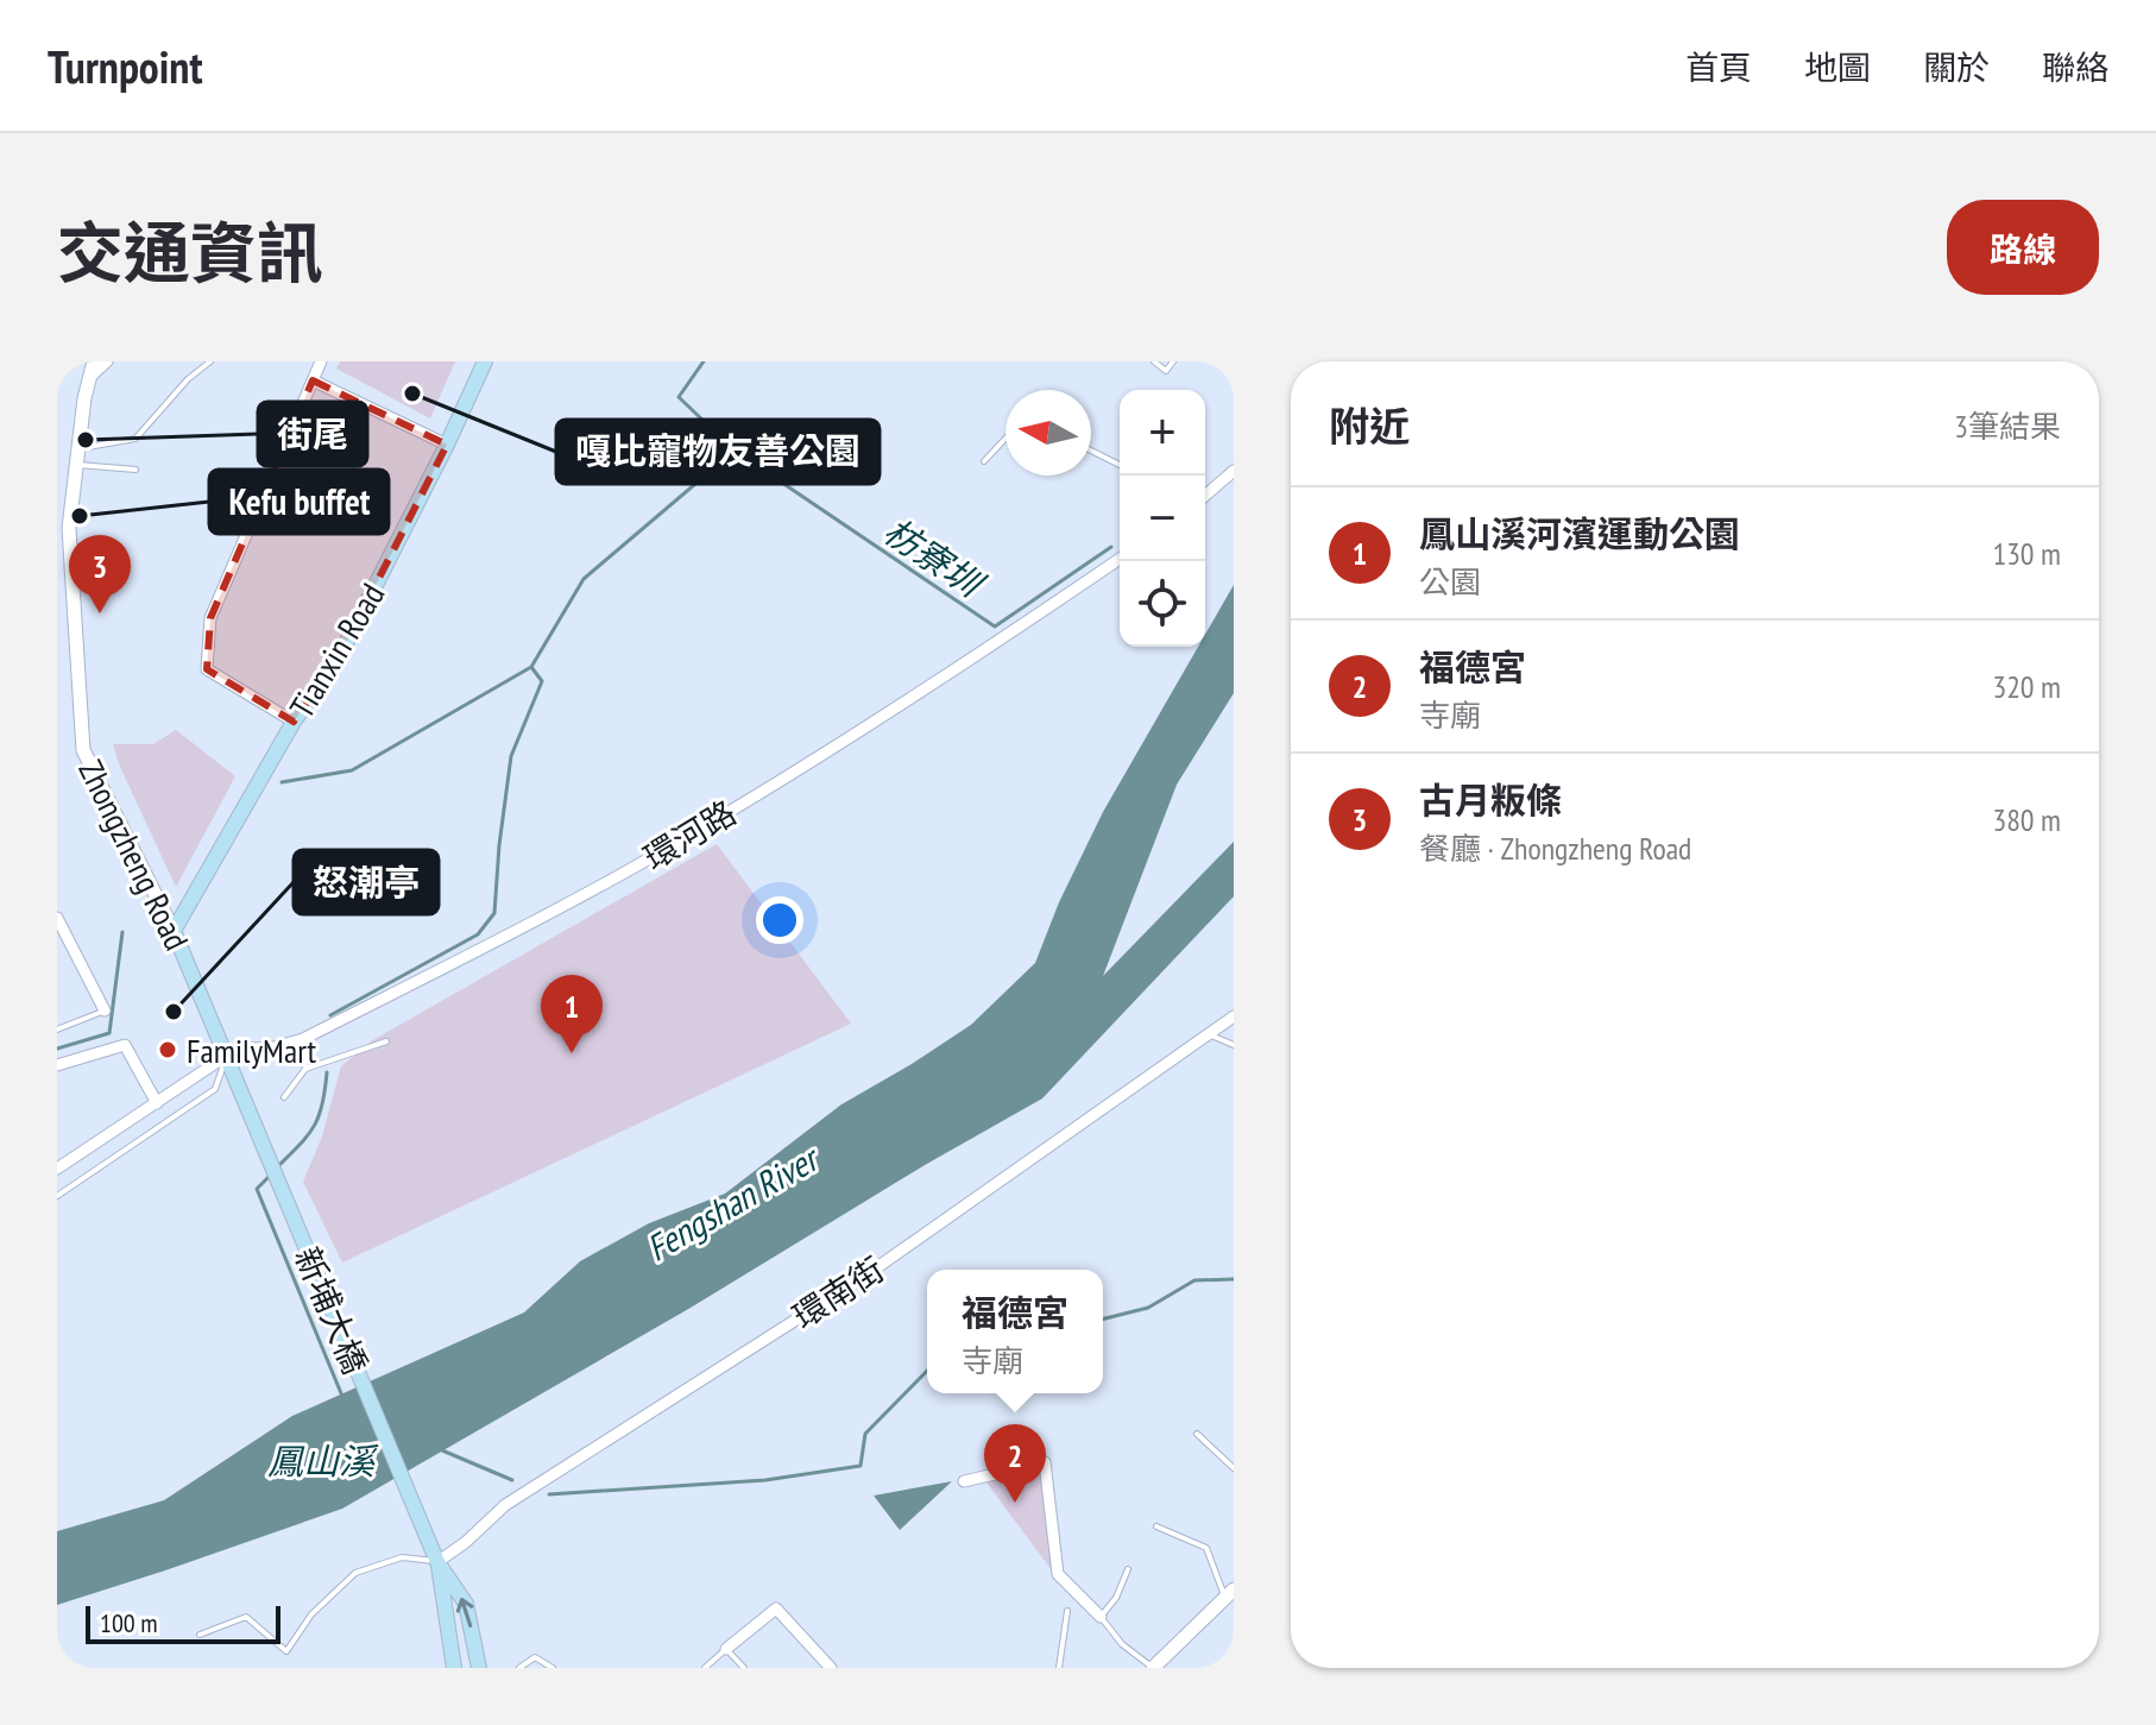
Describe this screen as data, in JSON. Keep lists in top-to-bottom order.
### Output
{
  "streets": {
    "main road": ["Tianxin Road", "Zhongzheng Road", "新埔大橋"],
    "street": ["環河路", "環南街"]
  },
  "crossings": [
    ["Tianxin Road", "Zhongzheng Road"],
    ["環河路", "Zhongzheng Road"],
    ["環河路", "新埔大橋"],
    ["Zhongzheng Road", "新埔大橋"],
    ["環南街", "新埔大橋"]
  ],
  "water": ["枋寮圳", "Fengshan River", "鳳山溪"],
  "places": [
    "嘎比寵物友善公園",
    "街尾",
    "Kefu buffet",
    "怒潮亭",
    "FamilyMart"
  ],
  "scale_bar": "100 m",
  "north": "left",
  "page": {
    "header": "Turnpoint",
    "nav": [
      "首頁",
      "地圖",
      "關於",
      "聯絡"
    ],
    "title": "交通資訊",
    "buttons": "路線",
    "heading": ["附近", "3筆結果"],
    "map_buttons": ["+", "−"],
    "list": [
      {
        "mark": "1",
        "name": "鳳山溪河濱運動公園",
        "note": "公園",
        "value": "130 m"
      },
      {
        "mark": "2",
        "name": "福德宮",
        "note": "寺廟",
        "value": "320 m"
      },
      {
        "mark": "3",
        "name": "古月粄條",
        "note": "餐廳 · Zhongzheng Road",
        "value": "380 m"
      }
    ],
    "pins": ["3", "1", "2"],
    "popup": ["福德宮", "寺廟"],
    "scale": "100 m"
  }
}
